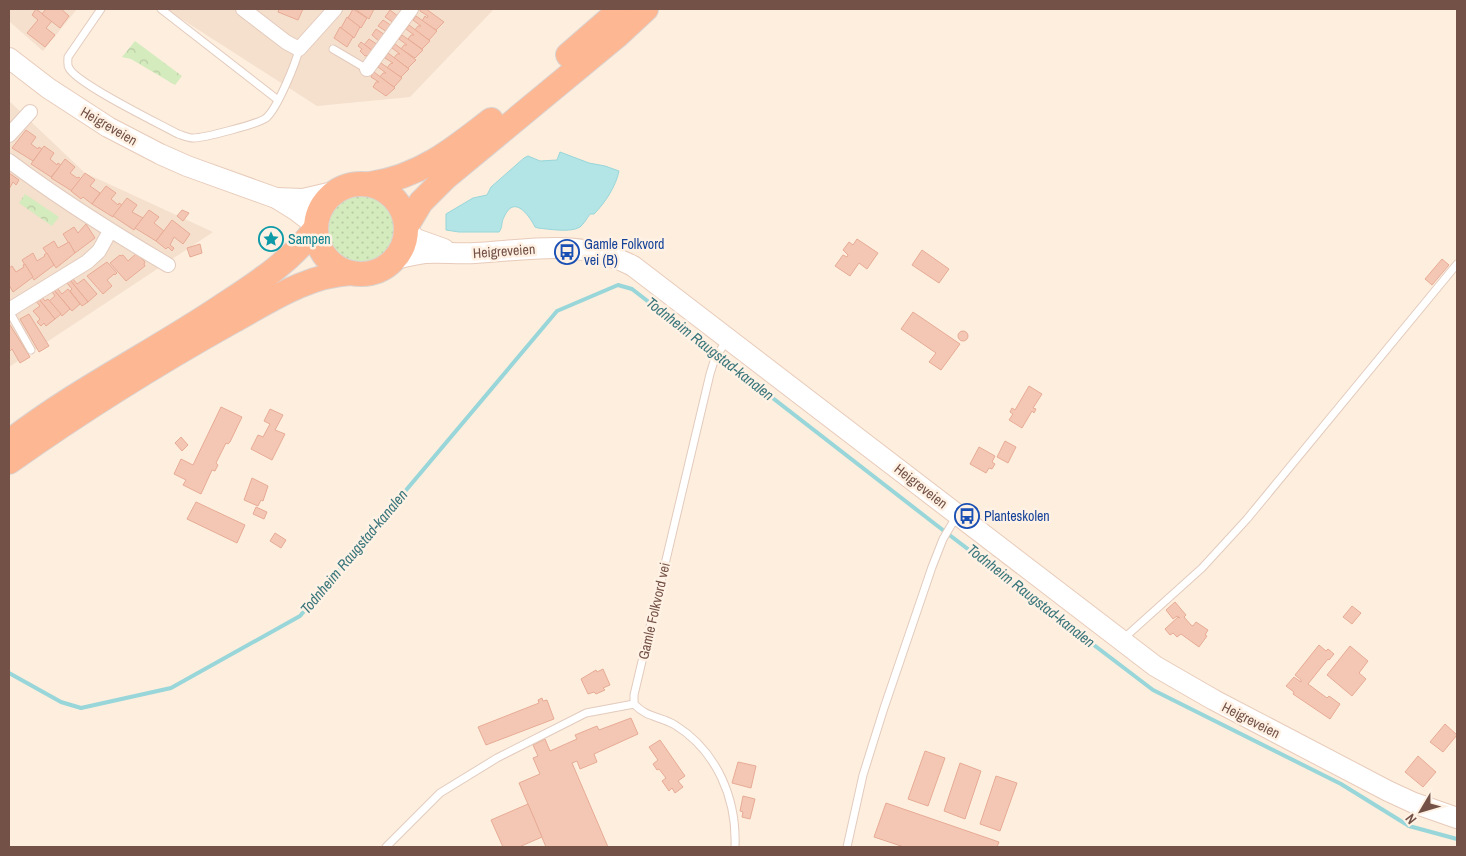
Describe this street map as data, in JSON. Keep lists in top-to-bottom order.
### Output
{
  "streets": {
    "main road": ["Heigreveien"],
    "lane": ["Gamle Folkvord vei"]
  },
  "crossings": [
    ["Heigreveien", "Gamle Folkvord vei"]
  ],
  "water": ["Todnheim Raugstad-kanalen"],
  "places": {
    "place": ["Sampen"],
    "bus stop": ["Gamle Folkvord vei (B)", "Planteskolen"]
  },
  "north": "bottom left"
}
